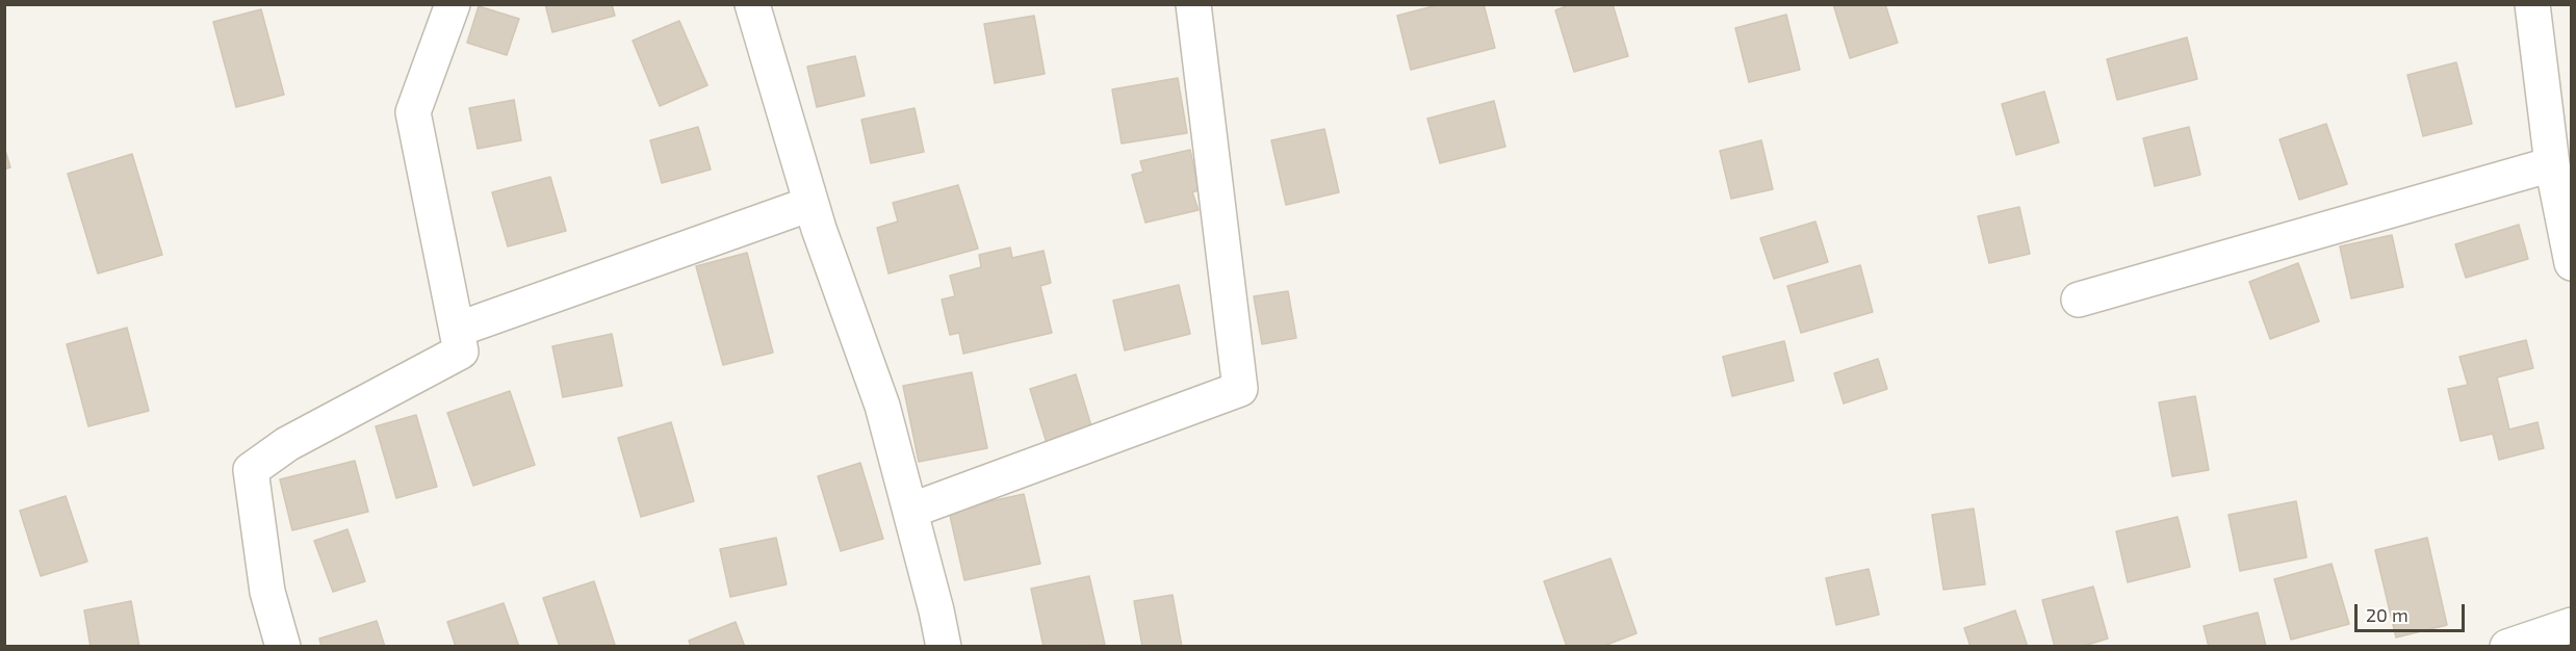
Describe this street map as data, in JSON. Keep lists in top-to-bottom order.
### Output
{
  "scale_bar": "20 m"
}
